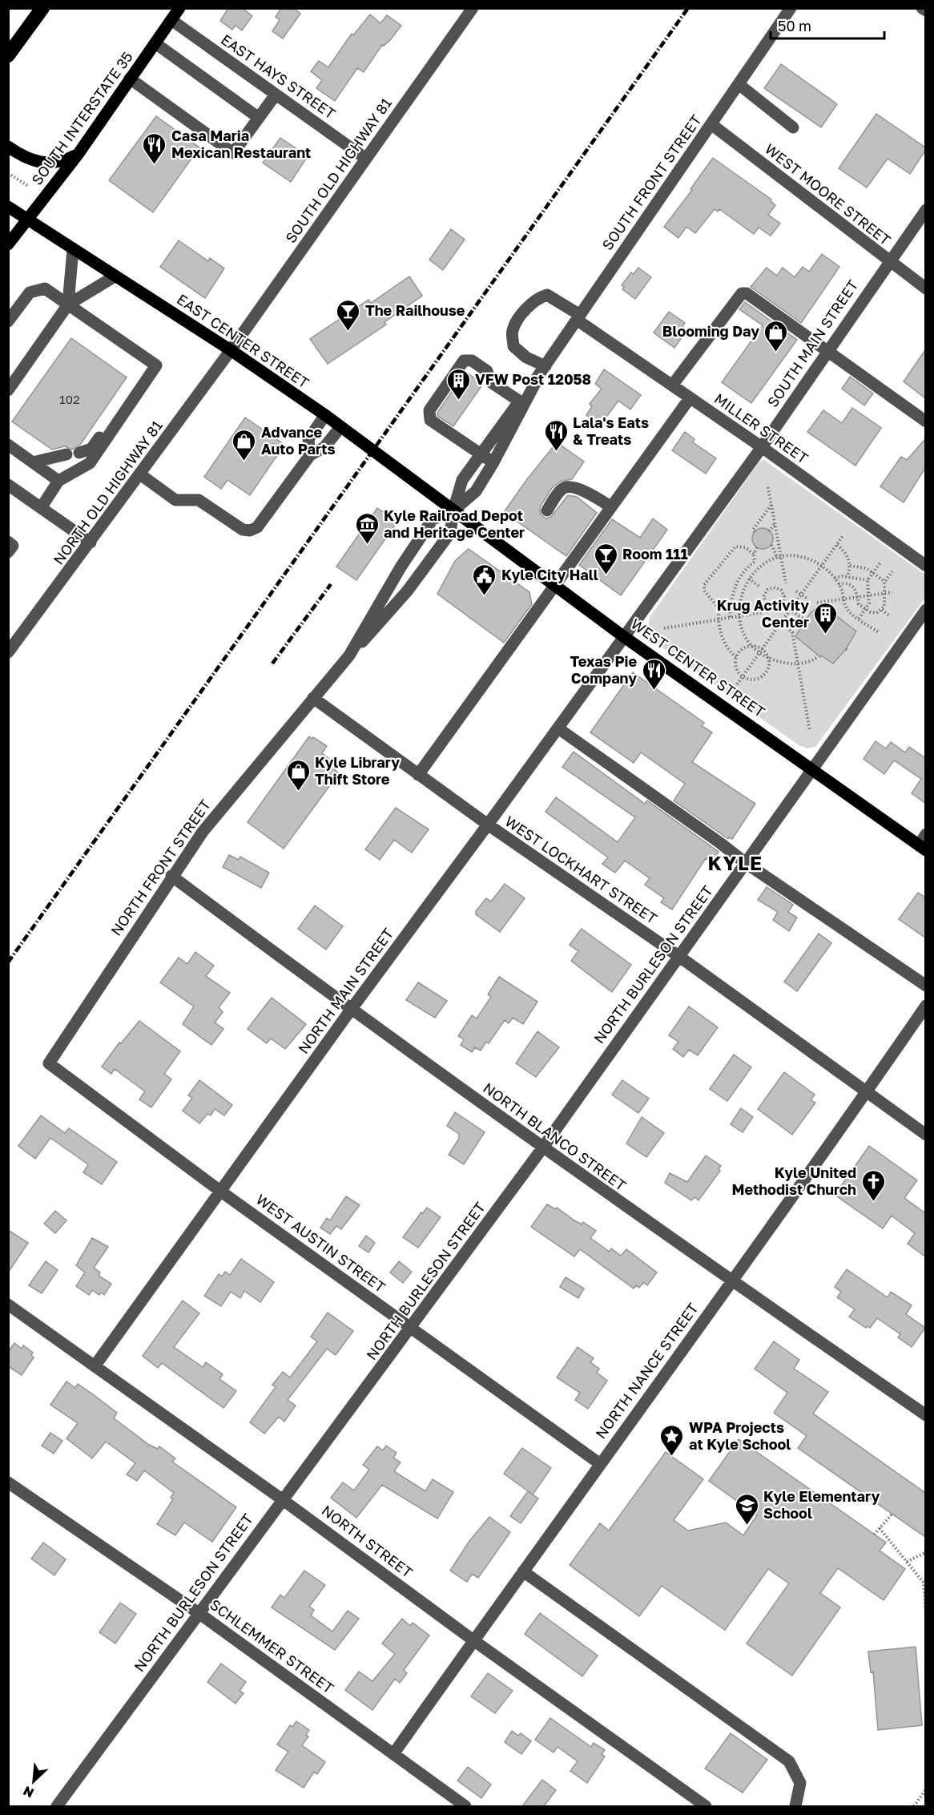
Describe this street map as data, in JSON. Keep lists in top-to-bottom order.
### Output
{
  "streets": {
    "main road": ["SOUTH INTERSTATE 35", "EAST CENTER STREET", "WEST CENTER STREET"],
    "street": [
      "EAST HAYS STREET",
      "SOUTH OLD HIGHWAY 81",
      "SOUTH FRONT STREET",
      "WEST MOORE STREET",
      "SOUTH MAIN STREET",
      "MILLER STREET",
      "NORTH OLD HIGHWAY 81",
      "NORTH FRONT STREET",
      "WEST LOCKHART STREET",
      "NORTH BURLESON STREET",
      "NORTH MAIN STREET",
      "NORTH BLANCO STREET",
      "WEST AUSTIN STREET",
      "NORTH NANCE STREET",
      "NORTH STREET",
      "SCHLEMMER STREET"
    ]
  },
  "crossings": [
    ["EAST HAYS STREET", "SOUTH INTERSTATE 35"],
    ["EAST HAYS STREET", "SOUTH OLD HIGHWAY 81"],
    ["SOUTH INTERSTATE 35", "EAST CENTER STREET"],
    ["SOUTH OLD HIGHWAY 81", "EAST CENTER STREET"],
    ["SOUTH OLD HIGHWAY 81", "NORTH OLD HIGHWAY 81"],
    ["SOUTH FRONT STREET", "WEST MOORE STREET"],
    ["SOUTH FRONT STREET", "EAST CENTER STREET"],
    ["SOUTH FRONT STREET", "MILLER STREET"],
    ["SOUTH FRONT STREET", "WEST CENTER STREET"],
    ["SOUTH FRONT STREET", "NORTH FRONT STREET"],
    ["WEST MOORE STREET", "SOUTH MAIN STREET"],
    ["EAST CENTER STREET", "NORTH OLD HIGHWAY 81"],
    ["EAST CENTER STREET", "WEST CENTER STREET"],
    ["EAST CENTER STREET", "NORTH FRONT STREET"],
    ["SOUTH MAIN STREET", "MILLER STREET"],
    ["SOUTH MAIN STREET", "WEST CENTER STREET"],
    ["SOUTH MAIN STREET", "NORTH MAIN STREET"],
    ["WEST CENTER STREET", "NORTH FRONT STREET"],
    ["WEST CENTER STREET", "NORTH BURLESON STREET"],
    ["WEST CENTER STREET", "NORTH MAIN STREET"],
    ["NORTH FRONT STREET", "WEST LOCKHART STREET"],
    ["NORTH FRONT STREET", "NORTH BLANCO STREET"],
    ["NORTH FRONT STREET", "WEST AUSTIN STREET"],
    ["WEST LOCKHART STREET", "NORTH BURLESON STREET"],
    ["WEST LOCKHART STREET", "NORTH MAIN STREET"],
    ["WEST LOCKHART STREET", "NORTH NANCE STREET"],
    ["NORTH BURLESON STREET", "NORTH BLANCO STREET"],
    ["NORTH BURLESON STREET", "WEST AUSTIN STREET"],
    ["NORTH BURLESON STREET", "NORTH STREET"],
    ["NORTH BURLESON STREET", "SCHLEMMER STREET"],
    ["NORTH MAIN STREET", "NORTH BLANCO STREET"],
    ["NORTH MAIN STREET", "WEST AUSTIN STREET"],
    ["NORTH MAIN STREET", "NORTH STREET"],
    ["NORTH BLANCO STREET", "NORTH NANCE STREET"],
    ["WEST AUSTIN STREET", "NORTH NANCE STREET"],
    ["NORTH NANCE STREET", "NORTH STREET"],
    ["NORTH NANCE STREET", "SCHLEMMER STREET"]
  ],
  "districts": ["KYLE"],
  "places": {
    "restaurant": ["Casa Maria Mexican Restaurant", "Lala's Eats & Treats", "Texas Pie Company"],
    "bar": ["The Railhouse", "Room 111"],
    "shop": ["Blooming Day", "Advance Auto Parts", "Kyle Library Thift Store"],
    "building": ["VFW Post 12058", "Krug Activity Center"],
    "museum": ["Kyle Railroad Depot and Heritage Center"],
    "public building": ["Kyle City Hall"],
    "church": ["Kyle United Methodist Church"],
    "place": ["WPA Projects at Kyle School"],
    "school or university": ["Kyle Elementary School"]
  },
  "house_numbers": ["102"],
  "scale_bar": "50 m",
  "north": "bottom left"
}
